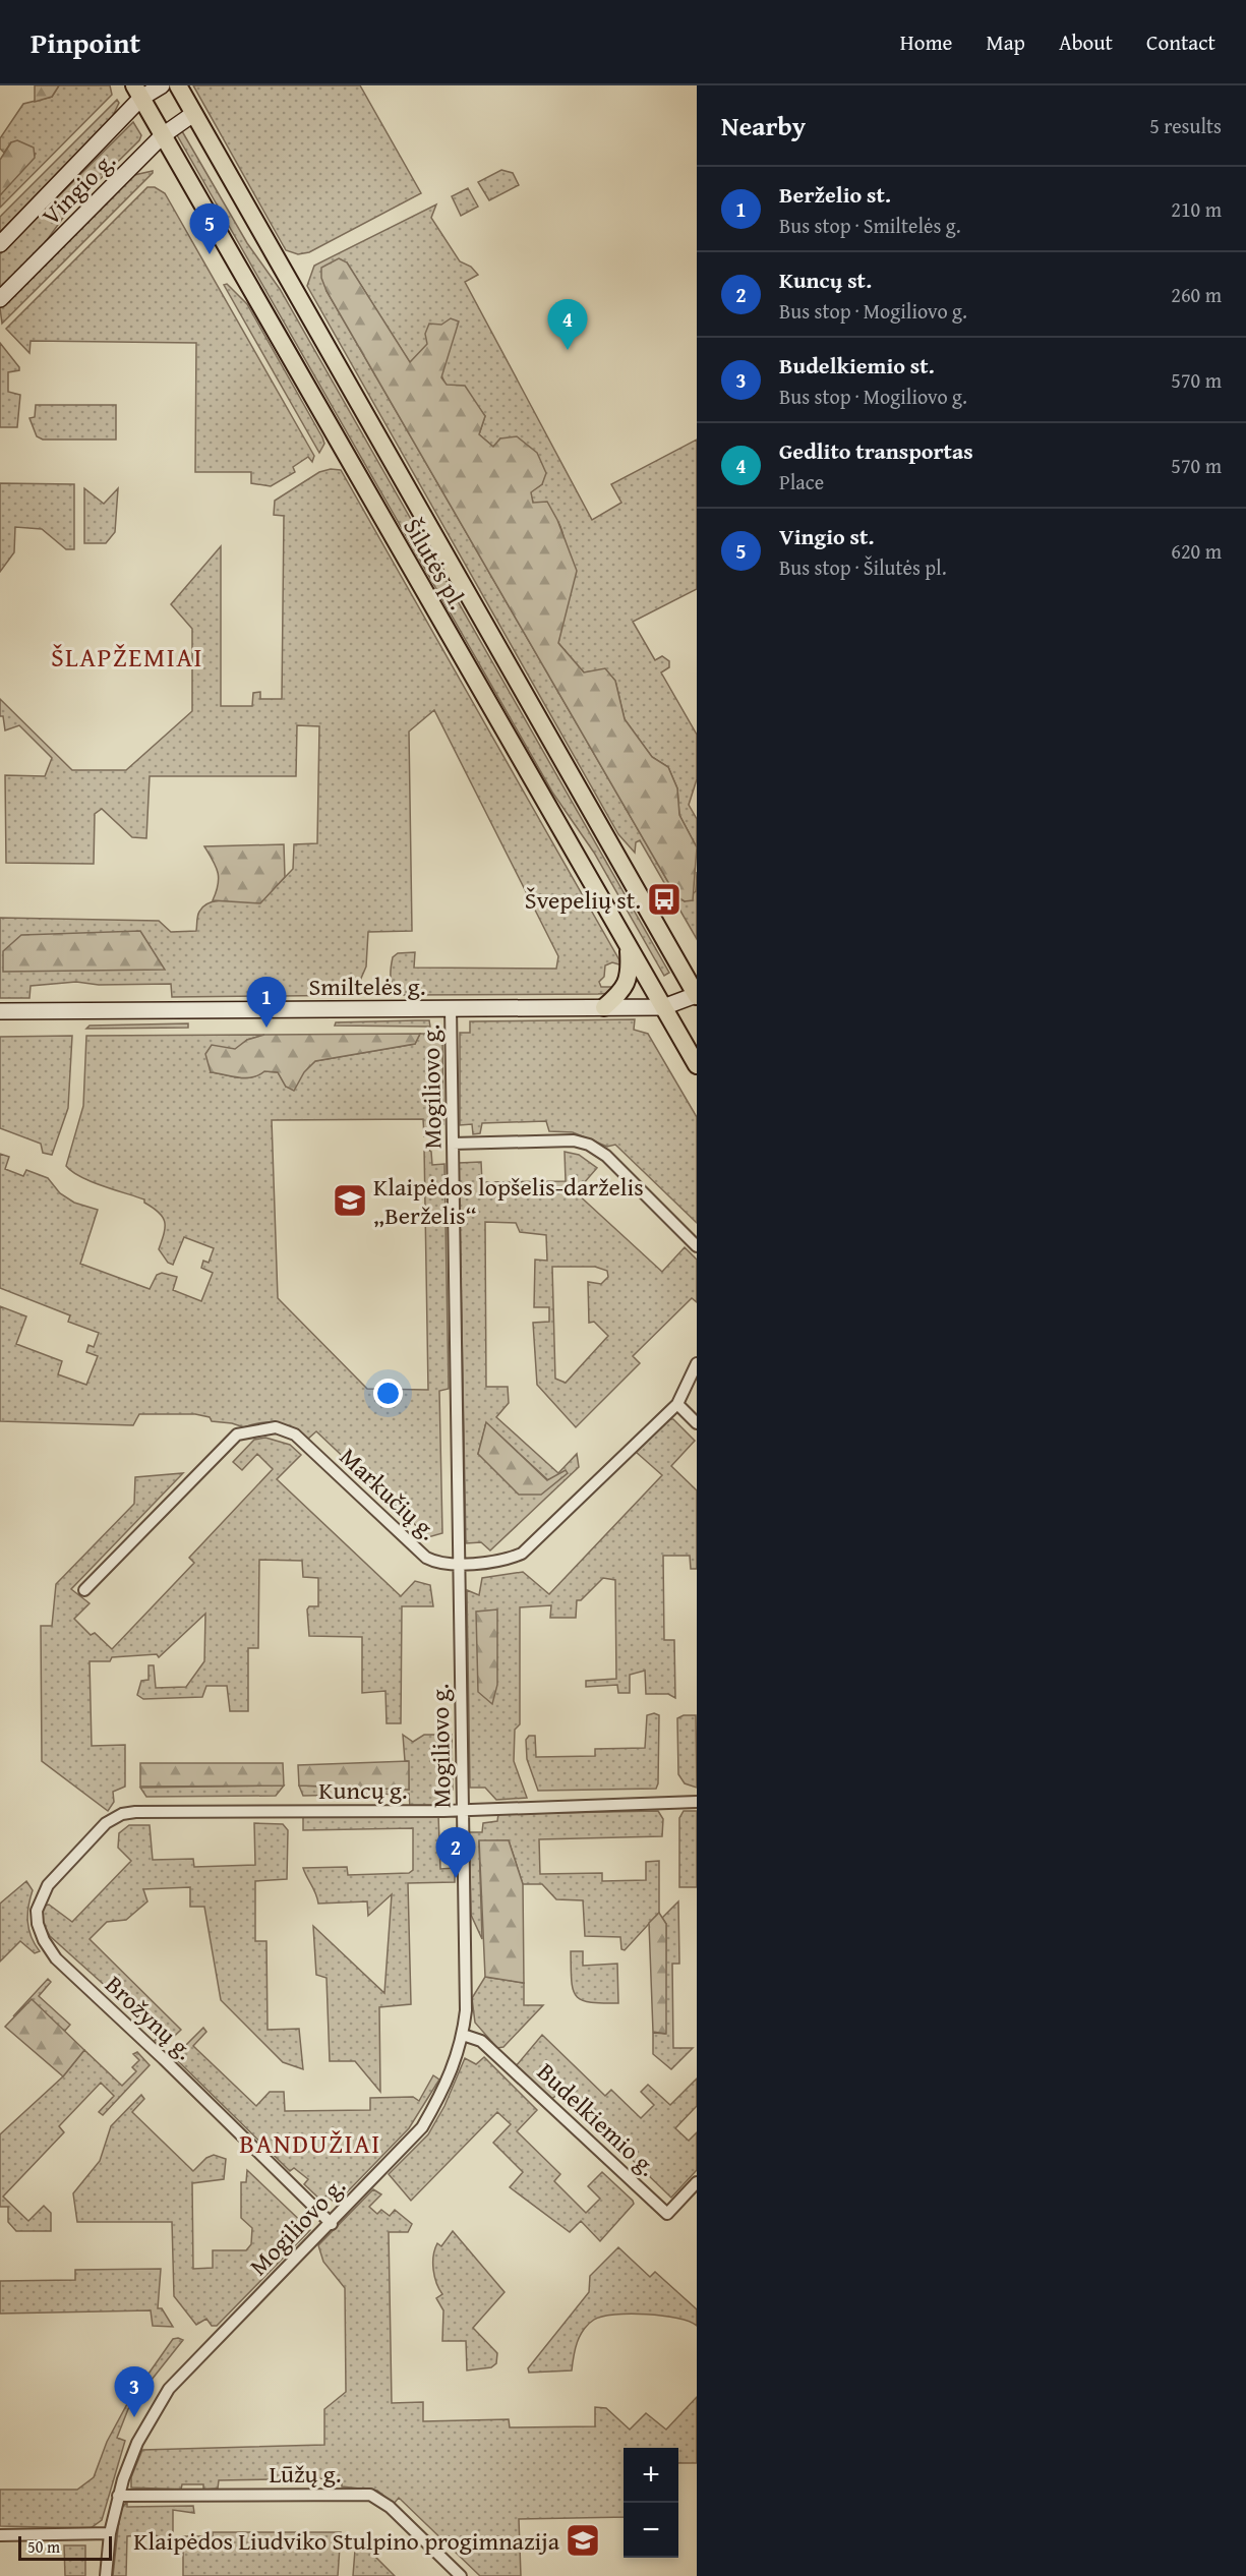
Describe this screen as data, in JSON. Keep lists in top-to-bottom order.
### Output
{
  "streets": {
    "main road": ["Šilutės pl."],
    "street": [
      "Vingio g.",
      "Smiltelės g.",
      "Mogiliovo g.",
      "Markučių g.",
      "Kuncų g.",
      "Brožynų g.",
      "Budelkiemio g.",
      "Lūžų g."
    ]
  },
  "crossings": [
    ["Vingio g.", "Šilutės pl."],
    ["Šilutės pl.", "Smiltelės g."],
    ["Smiltelės g.", "Mogiliovo g."],
    ["Mogiliovo g.", "Markučių g."],
    ["Mogiliovo g.", "Kuncų g."],
    ["Mogiliovo g.", "Brožynų g."],
    ["Mogiliovo g.", "Budelkiemio g."],
    ["Mogiliovo g.", "Lūžų g."],
    ["Kuncų g.", "Brožynų g."]
  ],
  "districts": ["ŠLAPŽEMIAI", "BANDUŽIAI"],
  "places": {
    "bus stop": ["Švepelių st."],
    "school or university": ["Klaipėdos lopšelis-darželis „Berželis“", "Klaipėdos Liudviko Stulpino progimnazija"]
  },
  "scale_bar": "50 m",
  "page": {
    "header": "Pinpoint",
    "nav": [
      "Home",
      "Map",
      "About",
      "Contact"
    ],
    "heading": ["Nearby", "5 results"],
    "list": [
      {
        "mark": "1",
        "name": "Berželio st.",
        "note": "Bus stop · Smiltelės g.",
        "value": "210 m"
      },
      {
        "mark": "2",
        "name": "Kuncų st.",
        "note": "Bus stop · Mogiliovo g.",
        "value": "260 m"
      },
      {
        "mark": "3",
        "name": "Budelkiemio st.",
        "note": "Bus stop · Mogiliovo g.",
        "value": "570 m"
      },
      {
        "mark": "4",
        "name": "Gedlito transportas",
        "note": "Place",
        "value": "570 m"
      },
      {
        "mark": "5",
        "name": "Vingio st.",
        "note": "Bus stop · Šilutės pl.",
        "value": "620 m"
      }
    ],
    "pins": [
      "5",
      "4",
      "1",
      "2",
      "3"
    ],
    "map_buttons": ["+", "−"],
    "scale": "50 m"
  }
}
